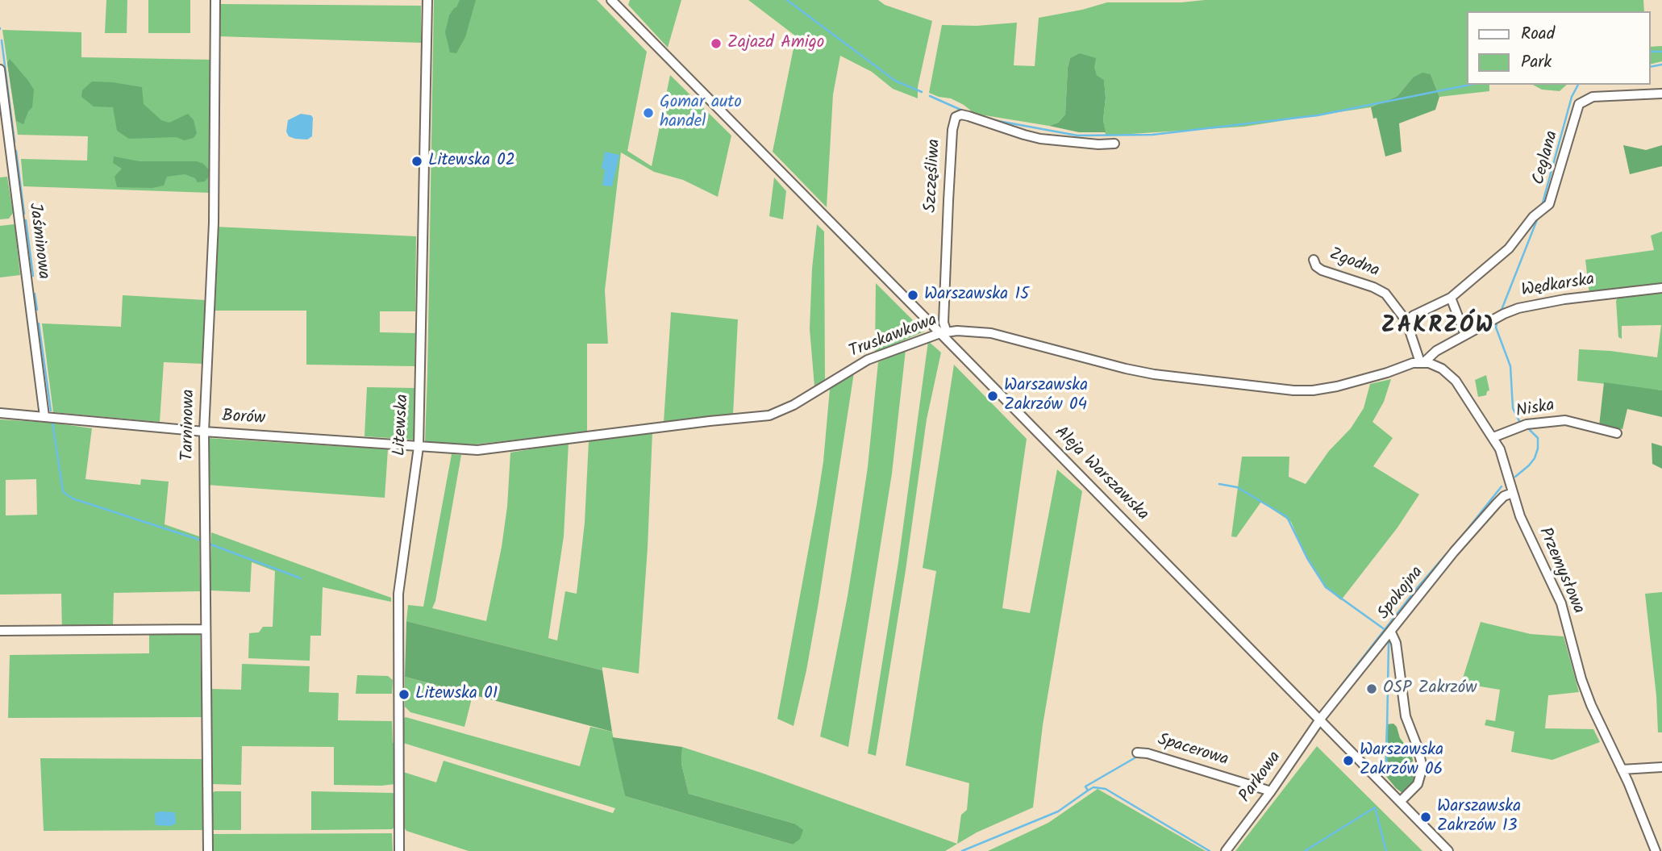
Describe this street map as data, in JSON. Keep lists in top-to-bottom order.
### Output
{
  "streets": {
    "street": [
      "Ceglana",
      "Szczęśliwa",
      "Jaśminowa",
      "Zgodna",
      "Wędkarska",
      "Truskawkowa",
      "Niska",
      "Borów",
      "Tarninowa",
      "Litewska",
      "Aleja Warszawska",
      "Przemysłowa",
      "Spokojna",
      "Spacerowa",
      "Parkowa"
    ]
  },
  "crossings": [
    ["Ceglana", "Zgodna"],
    ["Szczęśliwa", "Truskawkowa"],
    ["Szczęśliwa", "Aleja Warszawska"],
    ["Jaśminowa", "Borów"],
    ["Zgodna", "Wędkarska"],
    ["Zgodna", "Truskawkowa"],
    ["Zgodna", "Przemysłowa"],
    ["Wędkarska", "Truskawkowa"],
    ["Wędkarska", "Przemysłowa"],
    ["Truskawkowa", "Borów"],
    ["Truskawkowa", "Litewska"],
    ["Truskawkowa", "Aleja Warszawska"],
    ["Truskawkowa", "Przemysłowa"],
    ["Niska", "Przemysłowa"],
    ["Borów", "Tarninowa"],
    ["Borów", "Litewska"],
    ["Aleja Warszawska", "Spokojna"],
    ["Aleja Warszawska", "Parkowa"],
    ["Przemysłowa", "Spokojna"],
    ["Spokojna", "Parkowa"],
    ["Spacerowa", "Parkowa"]
  ],
  "districts": ["ZAKRZÓW"],
  "places": [
    "Zajazd Amigo",
    "Gomar auto handel",
    "Litewska 02",
    "Warszawska 15",
    "Warszawska Zakrzów 04",
    "OSP Zakrzów",
    "Litewska 01",
    "Warszawska Zakrzów 06",
    "Warszawska Zakrzów 13"
  ],
  "legend": ["Road", "Park"]
}
